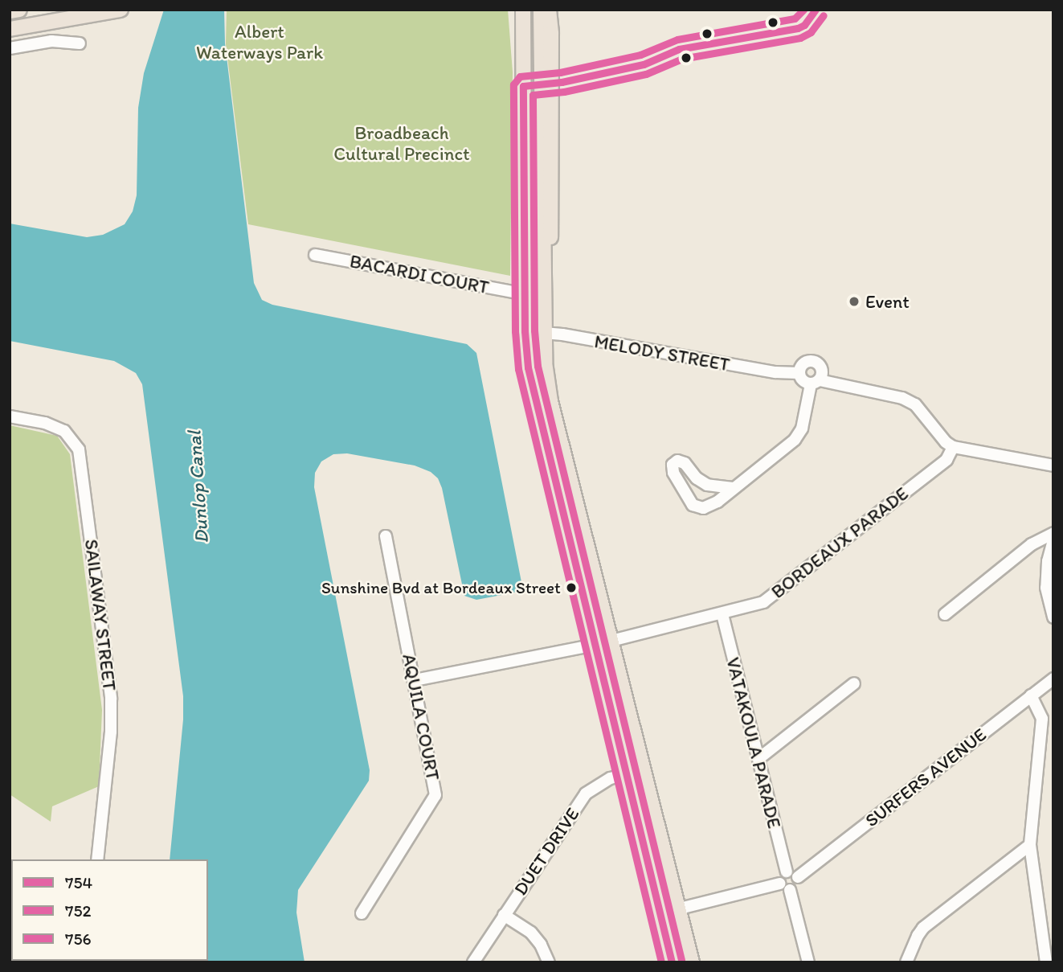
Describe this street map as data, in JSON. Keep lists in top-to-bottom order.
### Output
{
  "streets": {
    "street": [
      "BACARDI COURT",
      "MELODY STREET",
      "BORDEAUX PARADE",
      "SAILAWAY STREET",
      "AQUILA COURT",
      "VATAKOULA PARADE",
      "SURFERS AVENUE",
      "DUET DRIVE"
    ]
  },
  "crossings": [
    ["BORDEAUX PARADE", "AQUILA COURT"],
    ["BORDEAUX PARADE", "VATAKOULA PARADE"],
    ["VATAKOULA PARADE", "SURFERS AVENUE"]
  ],
  "water": ["Dunlop Canal"],
  "parks": ["Albert Waterways Park", "Broadbeach Cultural Precinct"],
  "places": ["Event", "Sunshine Bvd at Bordeaux Street"],
  "lines": ["transit line 754", "transit line 756", "transit line 752"],
  "legend": ["754", "752", "756"]
}
